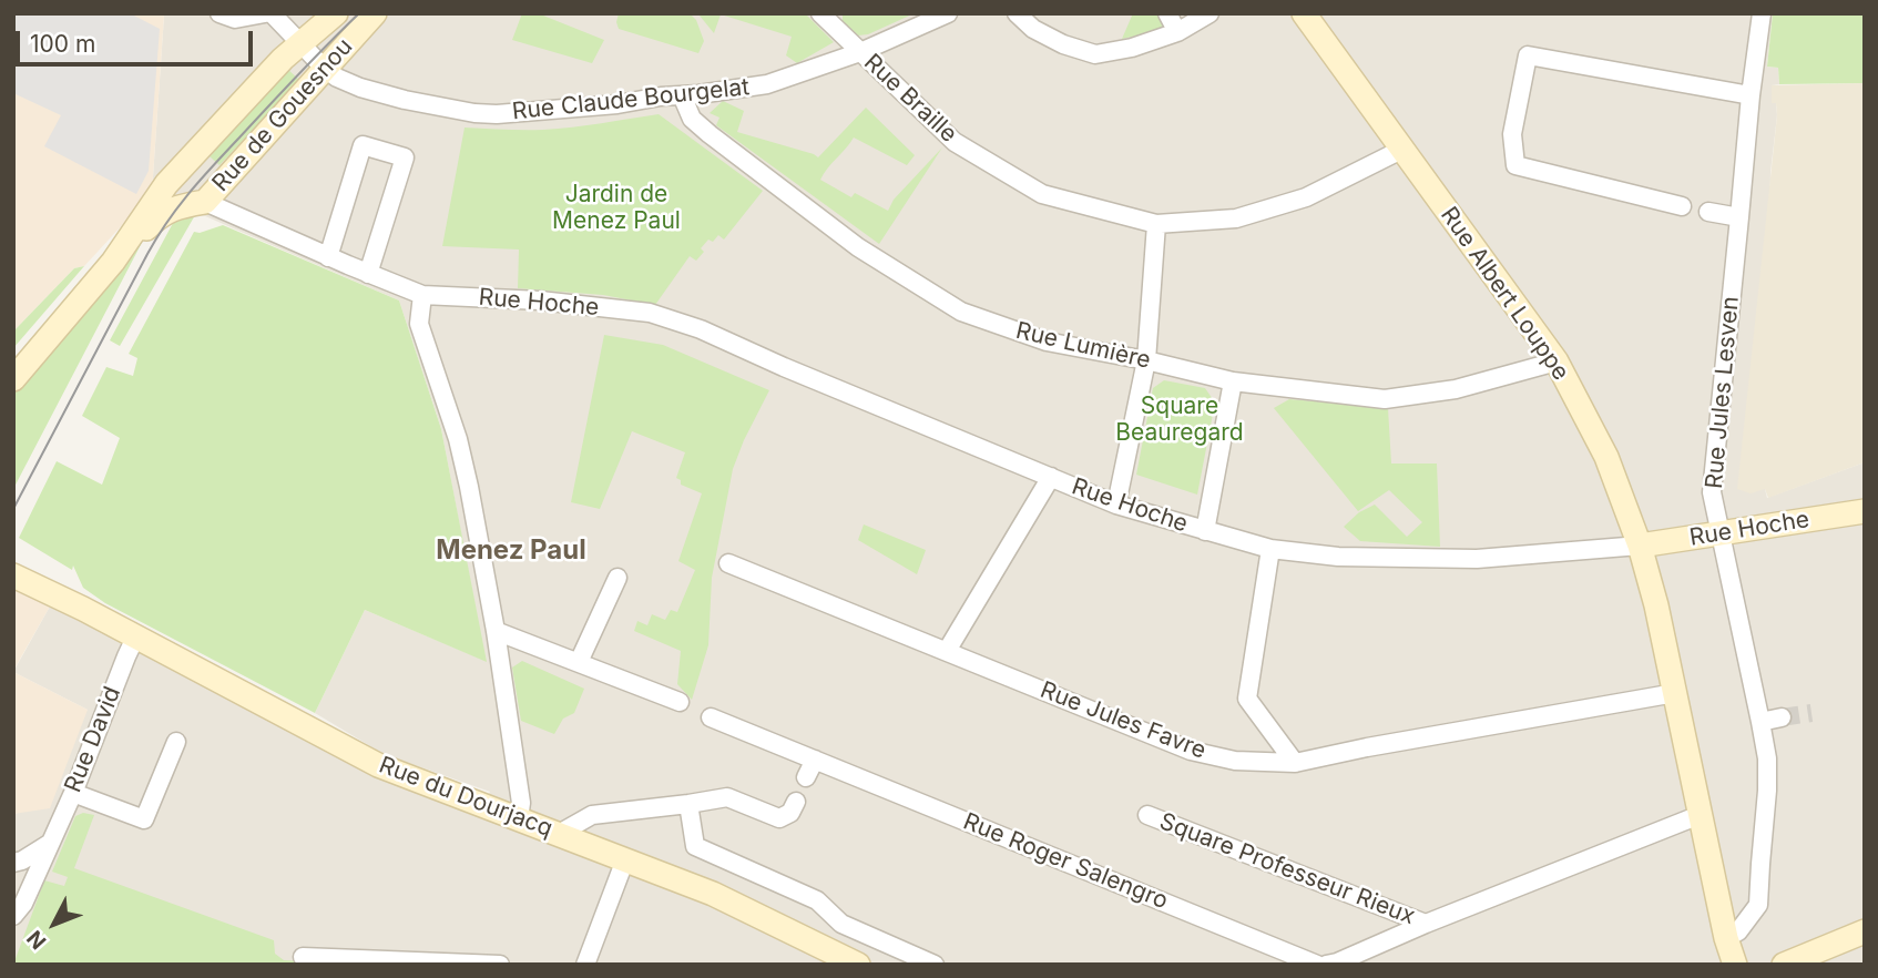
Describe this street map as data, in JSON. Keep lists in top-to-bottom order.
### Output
{
  "streets": {
    "main road": [
      "Rue de Gouesnou",
      "Rue Albert Louppe",
      "Rue Hoche",
      "Rue du Dourjacq"
    ],
    "street": [
      "Rue Braille",
      "Rue Claude Bourgelat",
      "Rue Lumière",
      "Rue Jules Lesven",
      "Rue Jules Favre",
      "Rue David",
      "Rue Roger Salengro",
      "Square Professeur Rieux"
    ]
  },
  "crossings": [
    ["Rue Braille", "Rue Claude Bourgelat"],
    ["Rue Braille", "Rue Albert Louppe"],
    ["Rue Claude Bourgelat", "Rue de Gouesnou"],
    ["Rue Claude Bourgelat", "Rue Lumière"],
    ["Rue de Gouesnou", "Rue Hoche"],
    ["Rue Albert Louppe", "Rue Hoche"],
    ["Rue Albert Louppe", "Rue Lumière"],
    ["Rue Albert Louppe", "Rue Jules Lesven"],
    ["Rue Albert Louppe", "Rue Jules Favre"],
    ["Rue Hoche", "Rue Jules Lesven"],
    ["Rue David", "Rue du Dourjacq"]
  ],
  "districts": ["Menez Paul"],
  "parks": ["Jardin de Menez Paul", "Square Beauregard"],
  "scale_bar": "100 m",
  "north": "bottom left"
}
